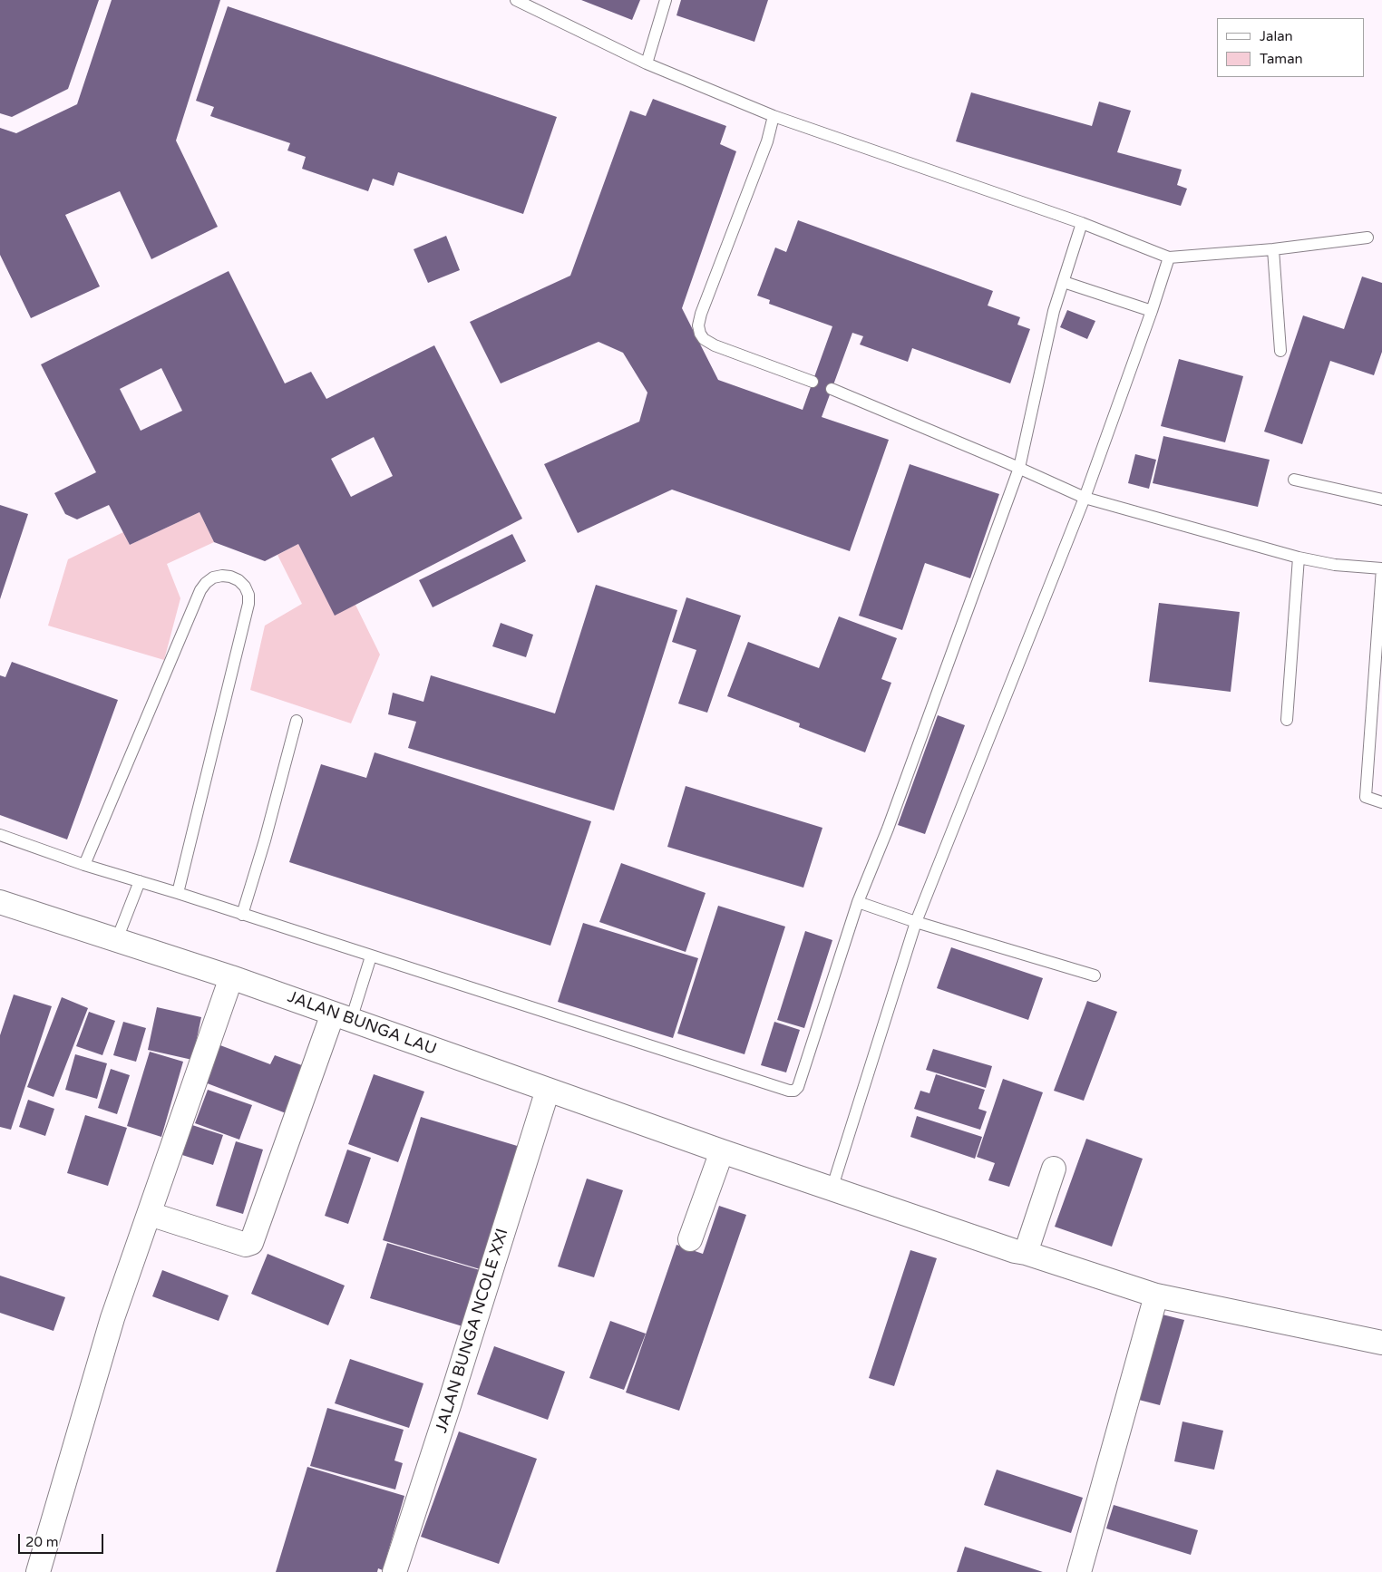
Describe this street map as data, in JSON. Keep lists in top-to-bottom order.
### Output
{
  "streets": {
    "street": ["JALAN BUNGA LAU", "JALAN BUNGA NCOLE XXI"]
  },
  "crossings": [
    ["JALAN BUNGA LAU", "JALAN BUNGA NCOLE XXI"]
  ],
  "legend": ["Jalan", "Taman"],
  "scale_bar": "20 m"
}
